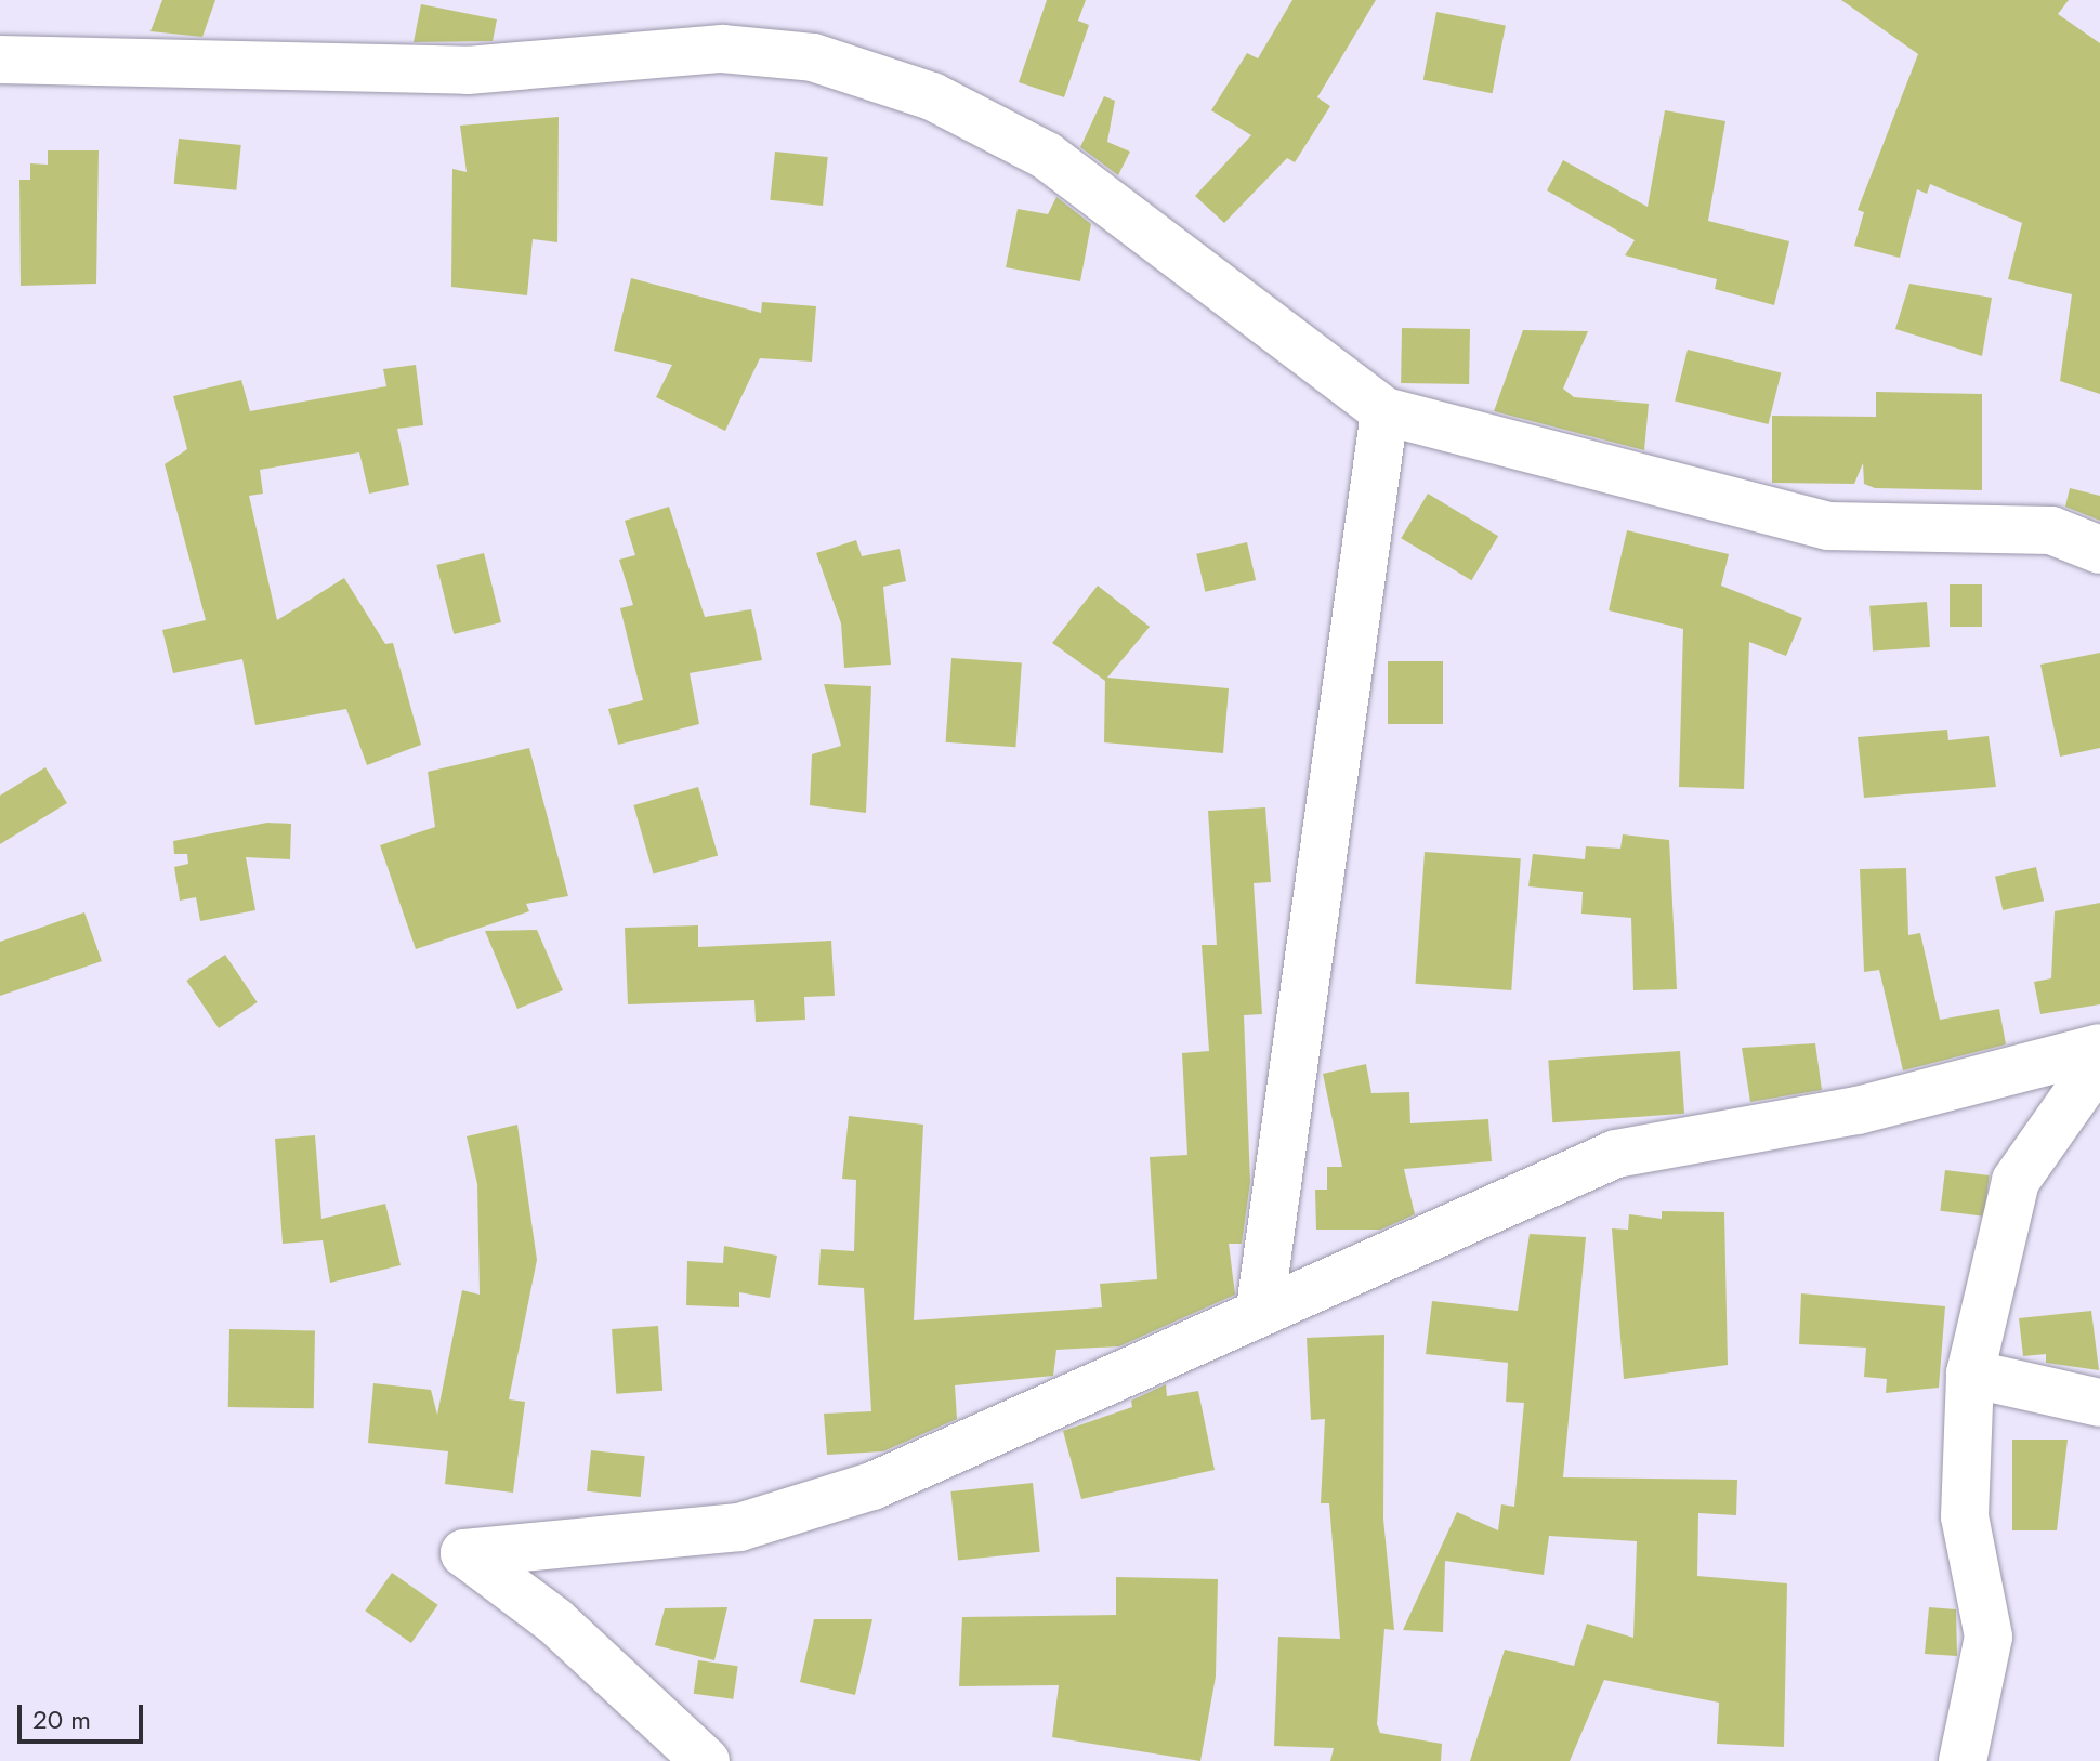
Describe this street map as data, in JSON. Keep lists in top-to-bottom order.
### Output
{
  "scale_bar": "20 m"
}
